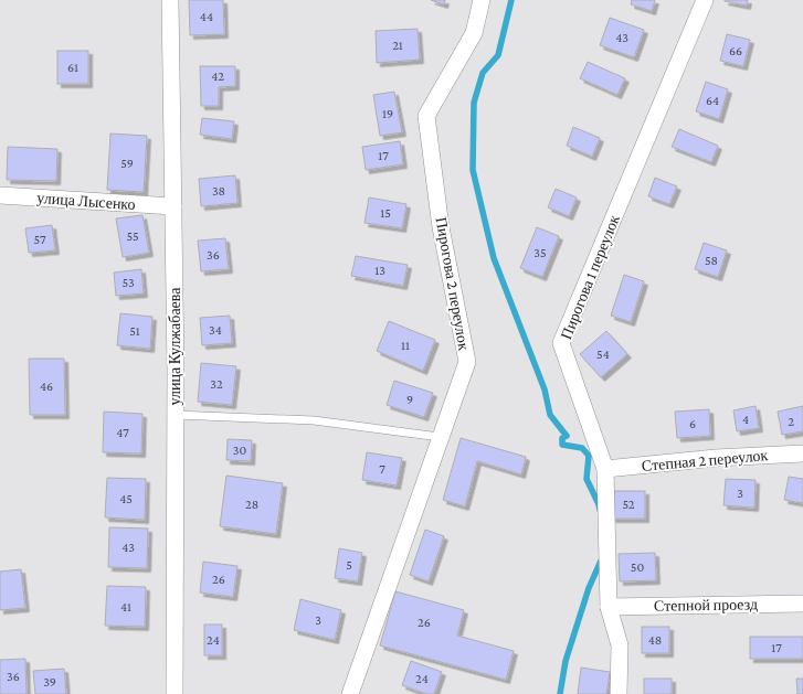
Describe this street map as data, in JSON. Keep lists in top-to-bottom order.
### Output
{
  "streets": {
    "street": [
      "улица Лысенко",
      "Пирогова 1 переулок",
      "Пирогова 2 переулок",
      "улица Кулжабаева",
      "Степная 2 переулок",
      "Степной проезд"
    ]
  },
  "crossings": [
    ["улица Лысенко", "улица Кулжабаева"],
    ["Пирогова 1 переулок", "Степная 2 переулок"],
    ["Пирогова 1 переулок", "Степной проезд"]
  ],
  "house_numbers": [
    "44",
    "43",
    "21",
    "66",
    "61",
    "42",
    "64",
    "19",
    "17",
    "59",
    "38",
    "15",
    "55",
    "57",
    "35",
    "36",
    "58",
    "13",
    "53",
    "34",
    "51",
    "11",
    "54",
    "32",
    "46",
    "9",
    "4",
    "2",
    "6",
    "47",
    "30",
    "7",
    "3",
    "45",
    "28",
    "52",
    "43",
    "5",
    "50",
    "26",
    "41",
    "3",
    "26",
    "24",
    "48",
    "17",
    "36",
    "24",
    "39"
  ]
}
